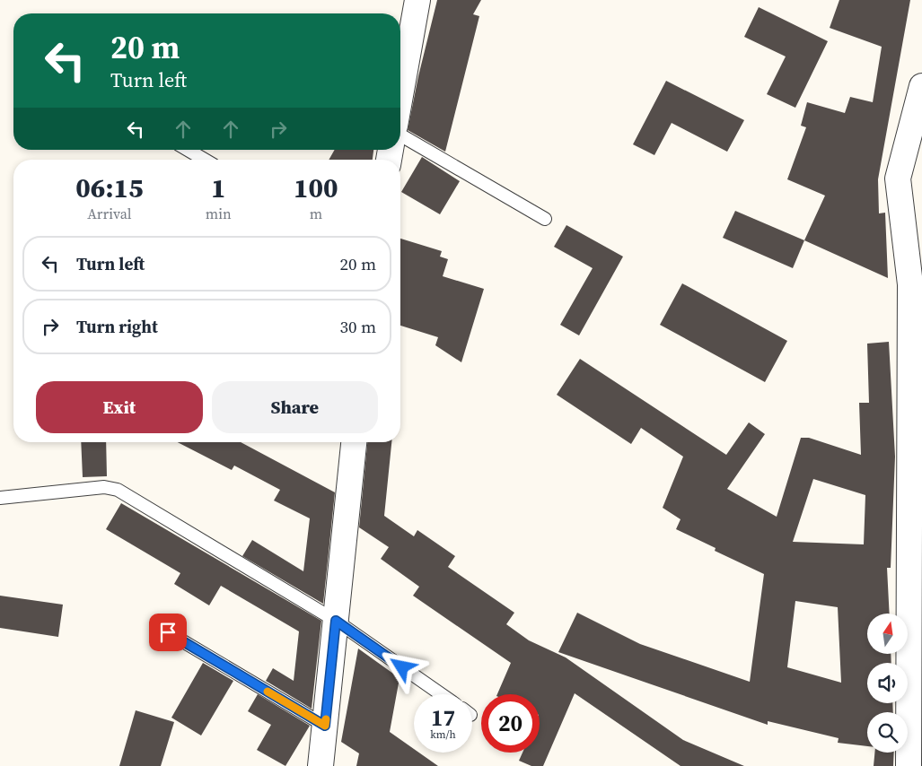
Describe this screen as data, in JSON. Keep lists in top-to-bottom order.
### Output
{
  "north": "top",
  "page": {
    "turn": ["20 m", "Turn left"],
    "eta": [
      "06:15",
      "Arrival",
      "1",
      "min",
      "100",
      "m"
    ],
    "list": [
      {
        "name": "Turn left",
        "value": "20 m"
      },
      {
        "name": "Turn right",
        "value": "30 m"
      }
    ],
    "buttons": ["Exit", "Share"],
    "speed": "17 km/h",
    "limit": "20"
  }
}
